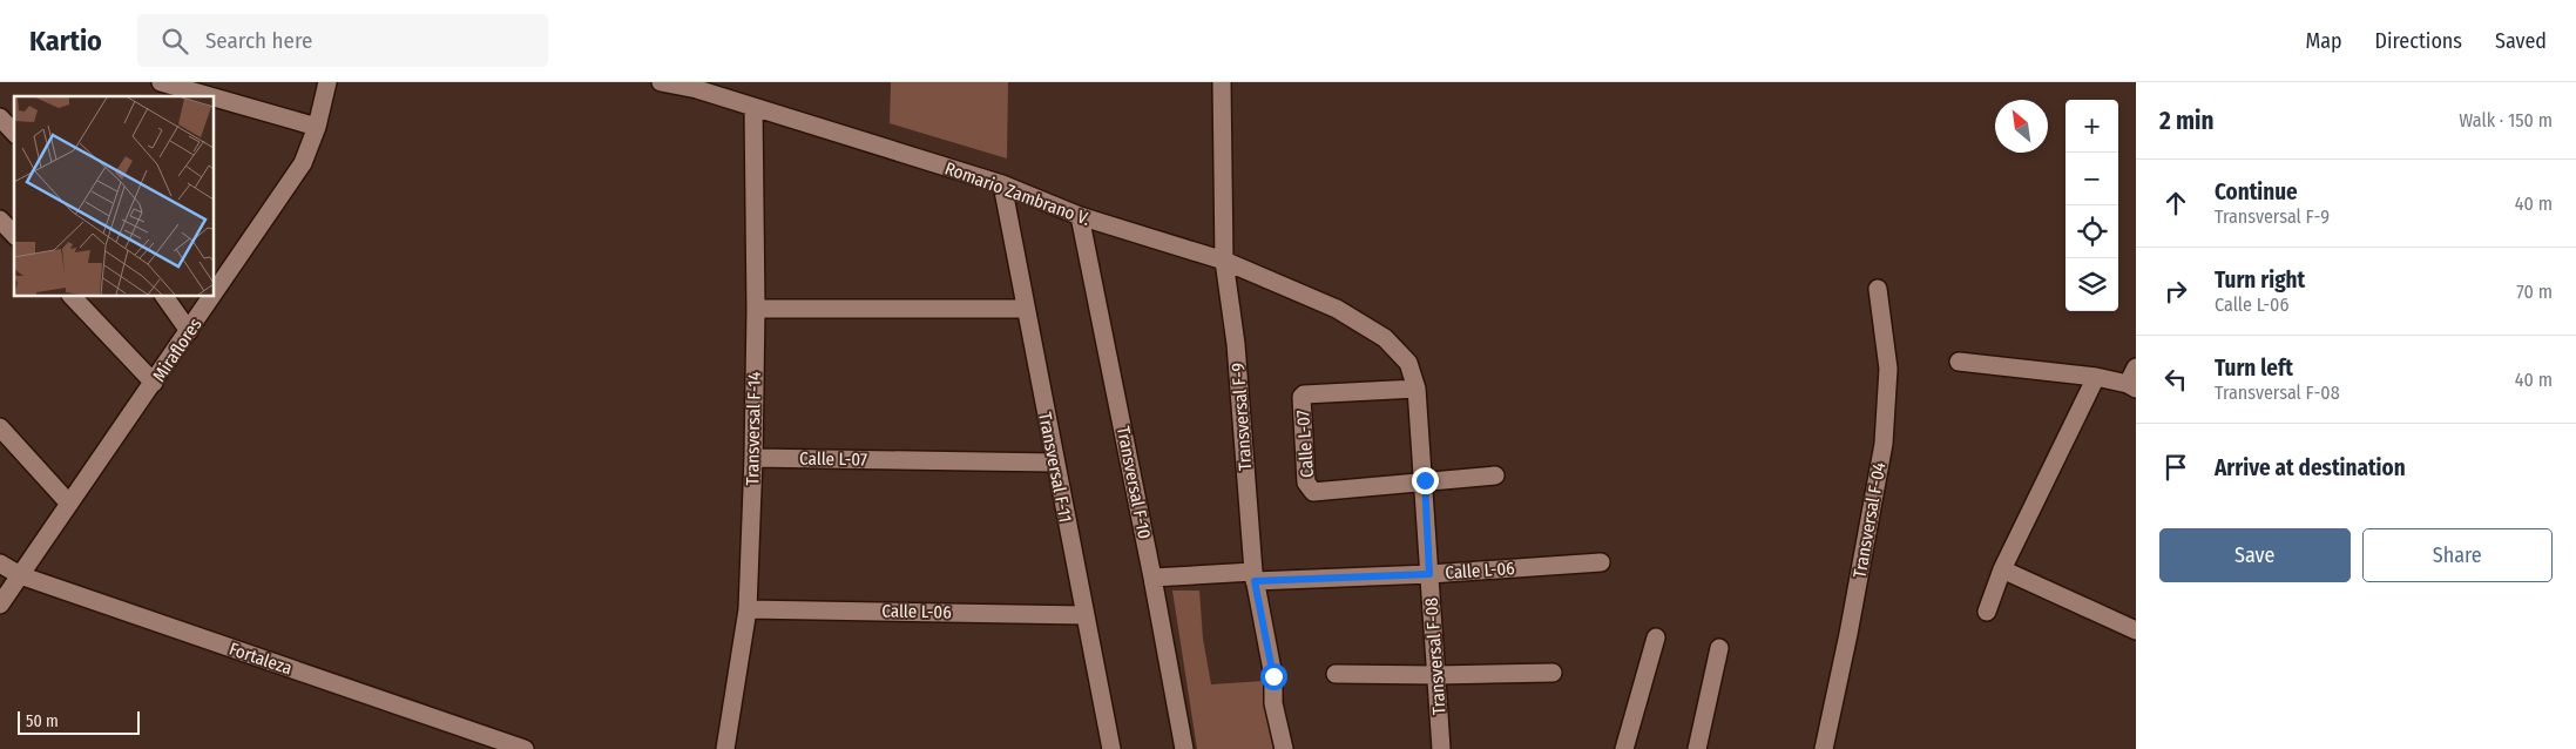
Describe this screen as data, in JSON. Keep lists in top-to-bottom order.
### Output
{
  "streets": {
    "street": [
      "Romario Zambrano V.",
      "Miraflores",
      "Transversal F-9",
      "Transversal F-14",
      "Calle L-07",
      "Transversal F-11",
      "Transversal F-10",
      "Transversal F-04",
      "Calle L-06",
      "Transversal F-08",
      "Fortaleza"
    ]
  },
  "crossings": [
    ["Romario Zambrano V.", "Transversal F-9"],
    ["Romario Zambrano V.", "Transversal F-14"],
    ["Romario Zambrano V.", "Calle L-07"],
    ["Romario Zambrano V.", "Transversal F-11"],
    ["Romario Zambrano V.", "Transversal F-10"],
    ["Romario Zambrano V.", "Transversal F-08"],
    ["Miraflores", "Fortaleza"],
    ["Transversal F-9", "Calle L-06"],
    ["Transversal F-14", "Calle L-07"],
    ["Transversal F-14", "Calle L-06"],
    ["Calle L-07", "Transversal F-11"],
    ["Calle L-07", "Transversal F-08"],
    ["Transversal F-11", "Calle L-06"],
    ["Transversal F-10", "Calle L-06"],
    ["Calle L-06", "Transversal F-08"]
  ],
  "scale_bar": "50 m",
  "north": "top left",
  "page": {
    "header": "Kartio",
    "search": "Search here",
    "nav": ["Map", "Directions", "Saved"],
    "heading": ["2 min", "Walk · 150 m"],
    "map_buttons": ["+", "−"],
    "list": [
      ["Continue", "Transversal F-9", "40 m"],
      ["Turn right", "Calle L-06", "70 m"],
      ["Turn left", "Transversal F-08", "40 m"],
      "Arrive at destination"
    ],
    "buttons": ["Save", "Share"],
    "scale": "50 m"
  }
}
